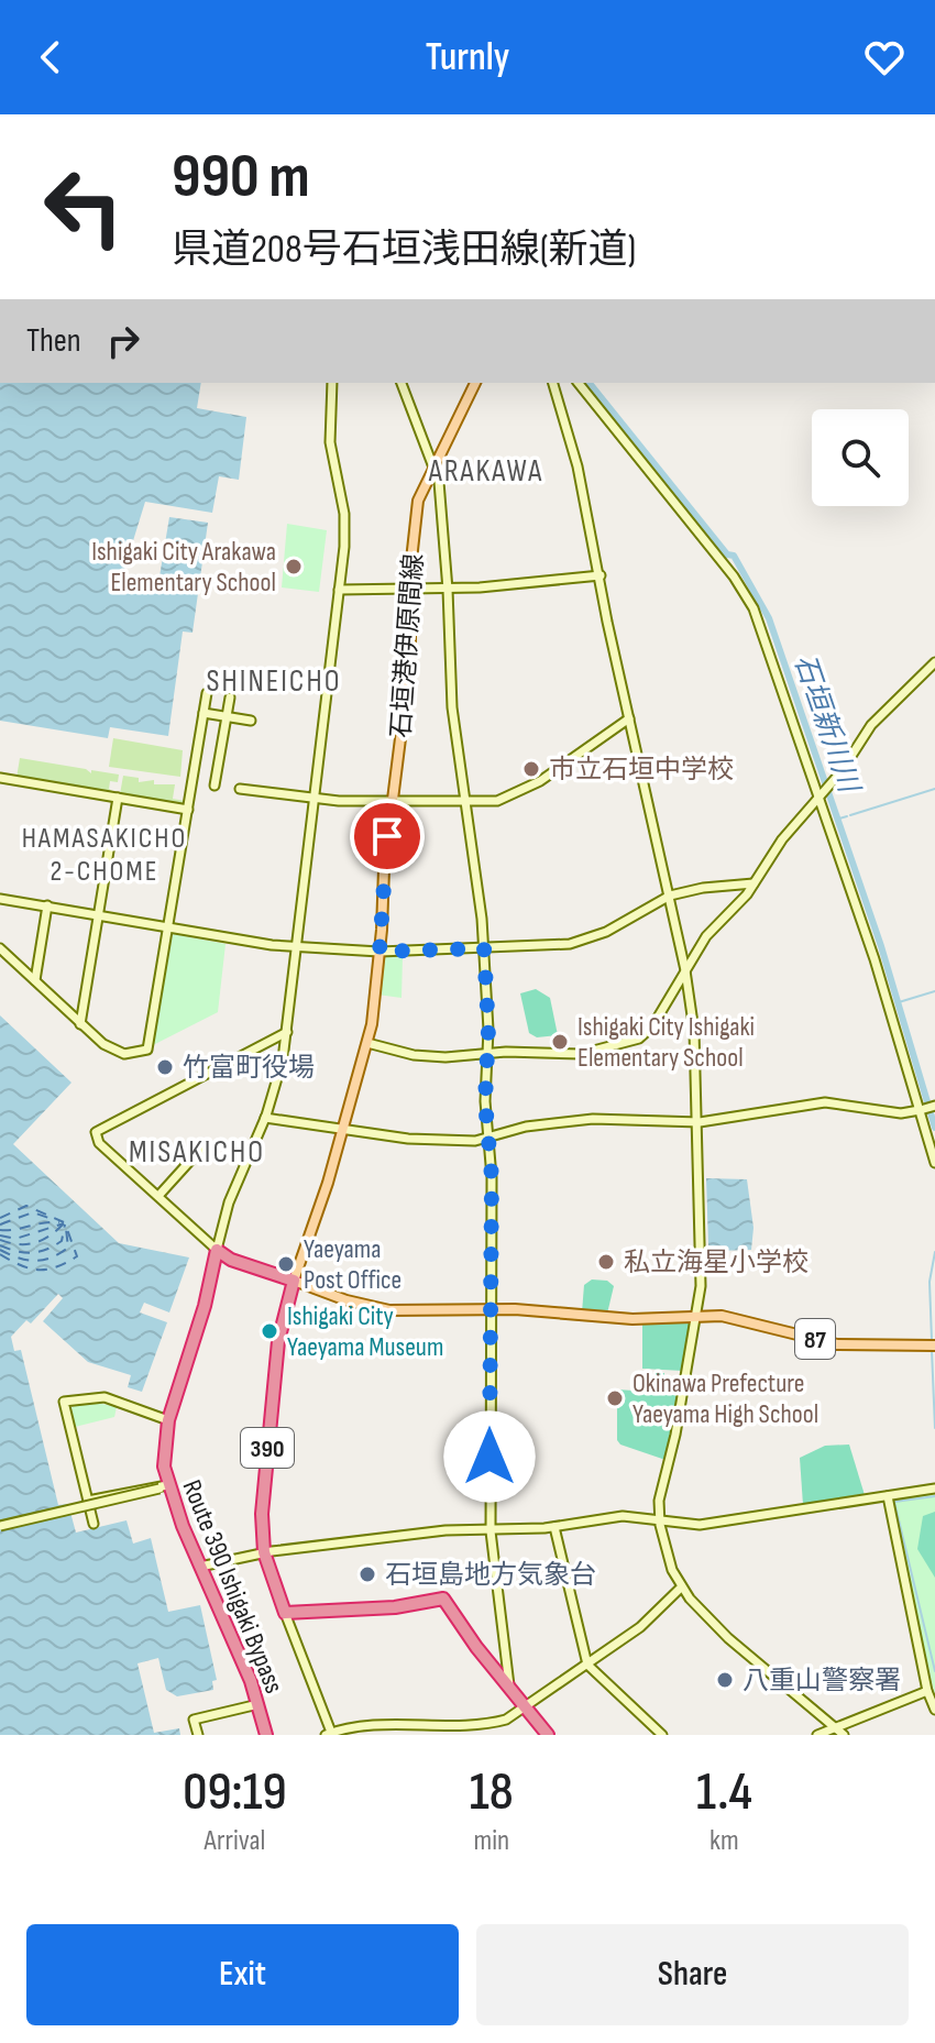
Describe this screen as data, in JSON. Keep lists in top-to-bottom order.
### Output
{
  "streets": {
    "highway": ["390", "Route 390 Ishigaki Bypass"],
    "main road": ["石垣港伊原間線", "87"]
  },
  "crossings": [
    ["石垣港伊原間線", "87"],
    ["石垣港伊原間線", "390"],
    ["87", "390"]
  ],
  "districts": [
    "ARAKAWA",
    "SHINEICHO",
    "HAMASAKICHO 2-CHOME",
    "MISAKICHO"
  ],
  "water": ["石垣新川川"],
  "places": [
    "Ishigaki City Arakawa Elementary School",
    "市立石垣中学校",
    "Ishigaki City Ishigaki Elementary School",
    "竹富町役場",
    "私立海星小学校",
    "Yaeyama Post Office",
    "Ishigaki City Yaeyama Museum",
    "Okinawa Prefecture Yaeyama High School",
    "石垣島地方気象台",
    "八重山警察署"
  ],
  "page": {
    "header": "Turnly",
    "turn": ["990 m", "県道208号石垣浅田線(新道)"],
    "then": "Then",
    "eta": [
      "09:19",
      "Arrival",
      "18",
      "min",
      "1.4",
      "km"
    ],
    "buttons": ["Exit", "Share"]
  }
}
